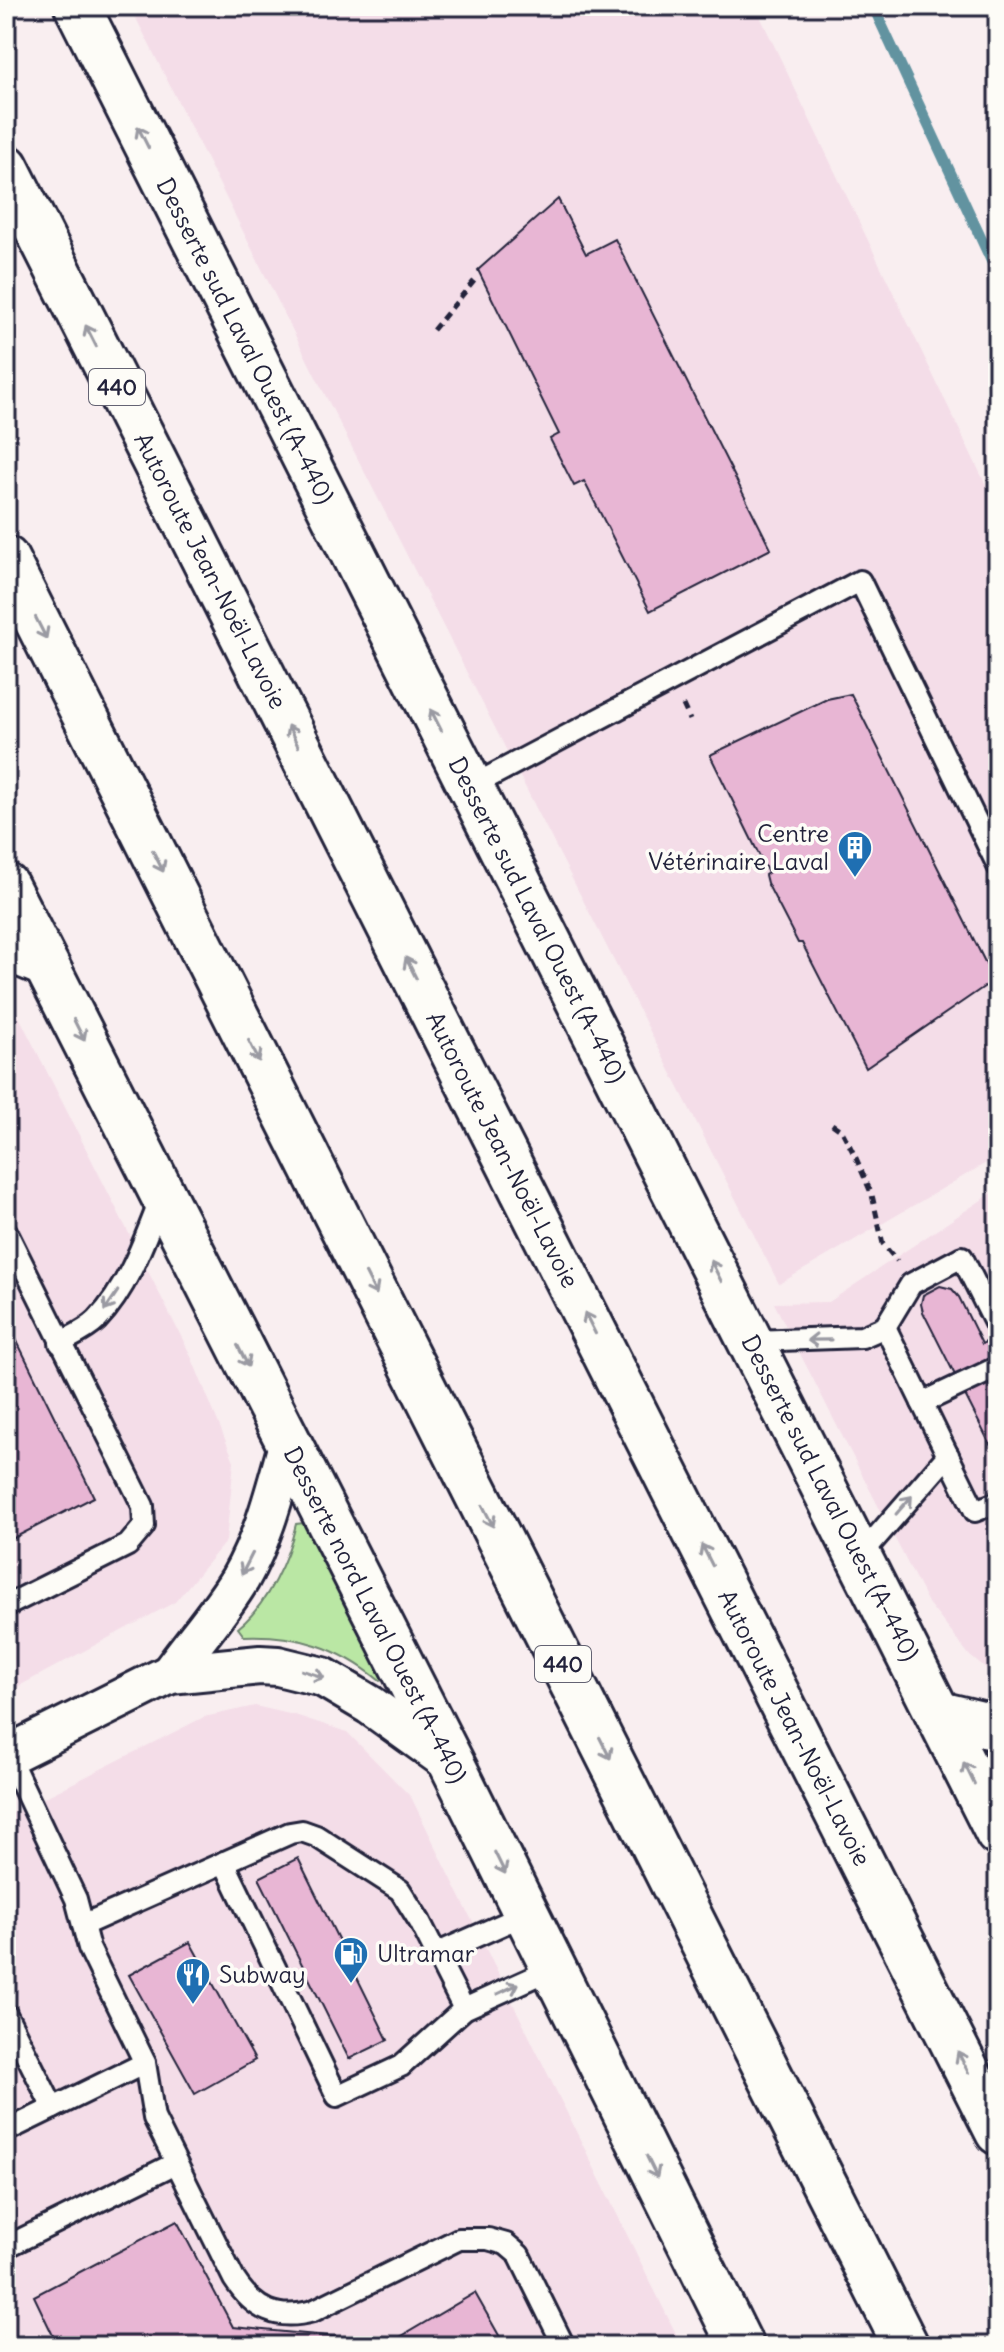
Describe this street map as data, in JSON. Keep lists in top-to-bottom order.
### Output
{
  "streets": {
    "main road": [
      "Desserte sud Laval Ouest (A-440)",
      "440",
      "Autoroute Jean-Noël-Lavoie",
      "Desserte nord Laval Ouest (A-440)"
    ]
  },
  "places": {
    "building": ["Centre Vétérinaire Laval"],
    "fuel station": ["Ultramar"],
    "restaurant": ["Subway"]
  }
}
